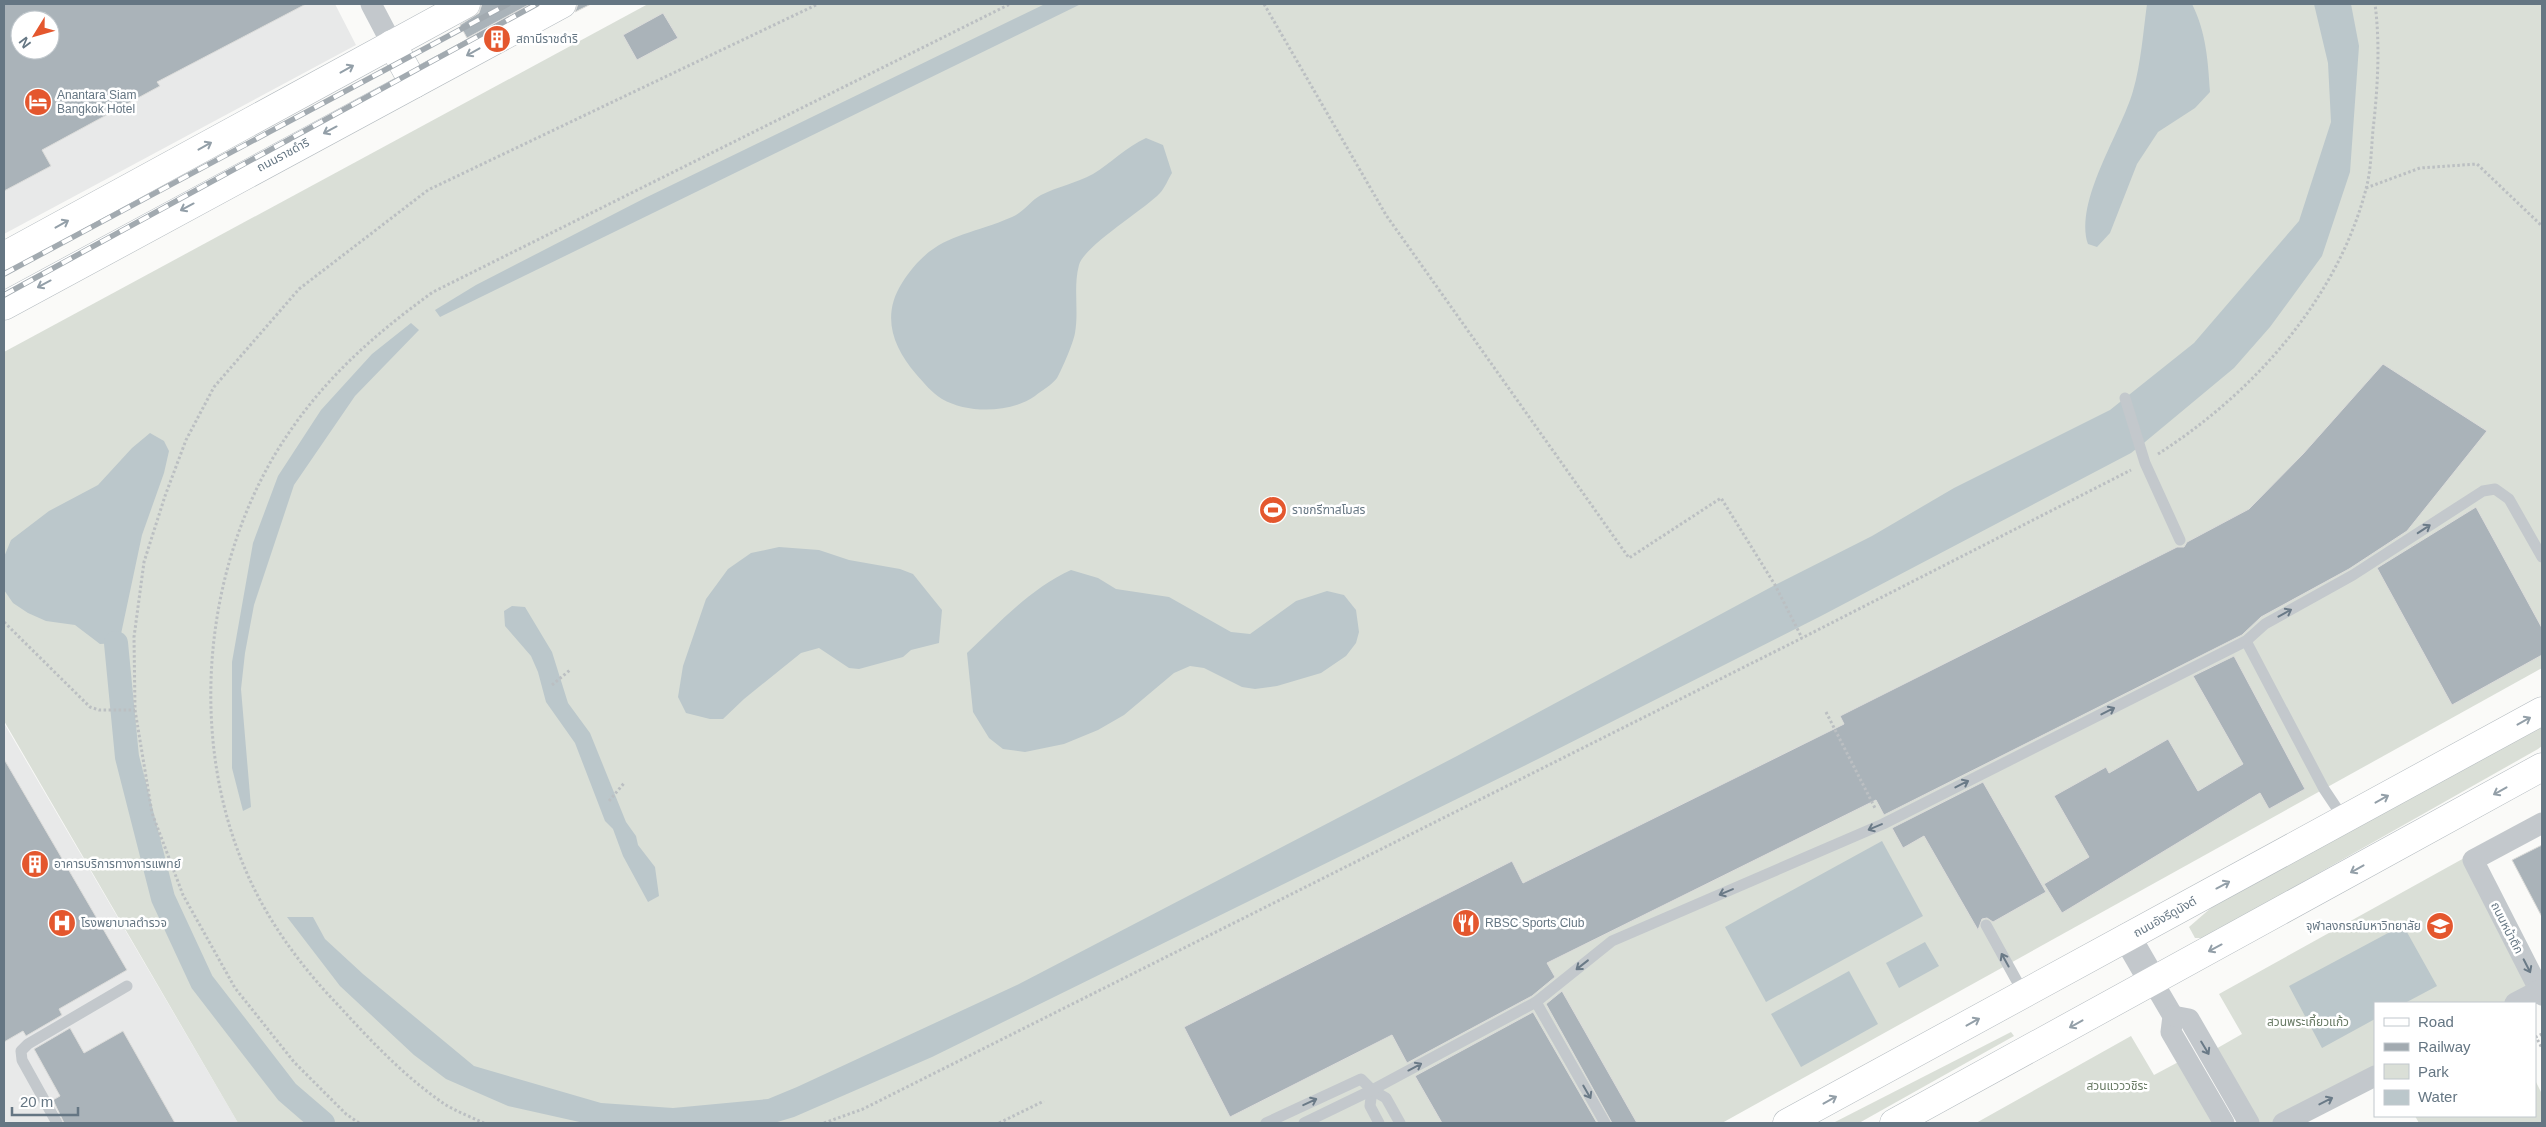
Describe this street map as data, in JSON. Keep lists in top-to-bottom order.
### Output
{
  "streets": {
    "main road": ["ถนนราชดำริ", "ถนนอังรีดูนังต์"],
    "street": ["ถนนหน้าตึก"]
  },
  "parks": ["สวนพระเกี้ยวแก้ว", "สวนแวววชิระ"],
  "places": {
    "building": ["สถานีราชดำริ", "อาคารบริการทางการแพทย์"],
    "hotel": ["Anantara Siam Bangkok Hotel"],
    "sports": ["ราชกรีฑาสโมสร"],
    "hospital": ["โรงพยาบาลตำรวจ"],
    "restaurant": ["RBSC Sports Club"],
    "school or university": ["จุฬาลงกรณ์มหาวิทยาลัย"]
  },
  "legend": [
    "Road",
    "Railway",
    "Park",
    "Water"
  ],
  "scale_bar": "20 m",
  "north": "bottom left"
}
